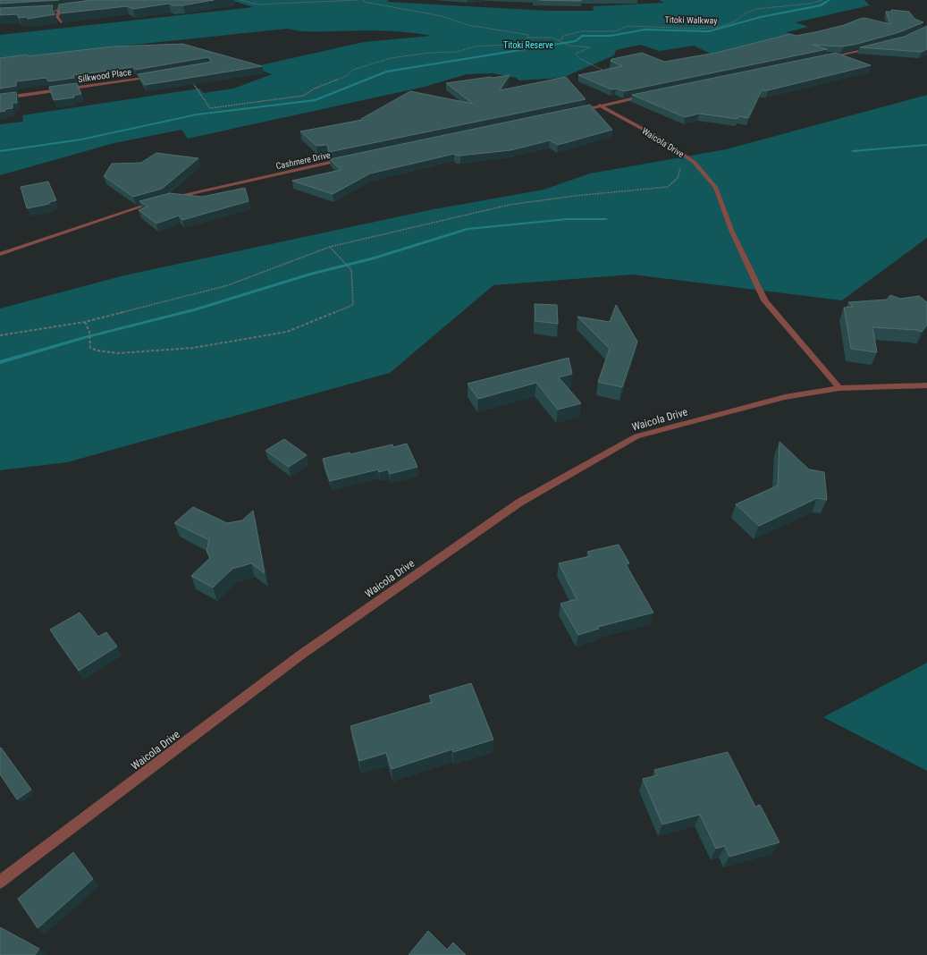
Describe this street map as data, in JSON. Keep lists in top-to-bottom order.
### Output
{
  "streets": {
    "street": ["Silkwood Place", "Waicola Drive", "Cashmere Drive"],
    "path": ["Titoki Walkway"]
  },
  "parks": ["Titoki Reserve"]
}
